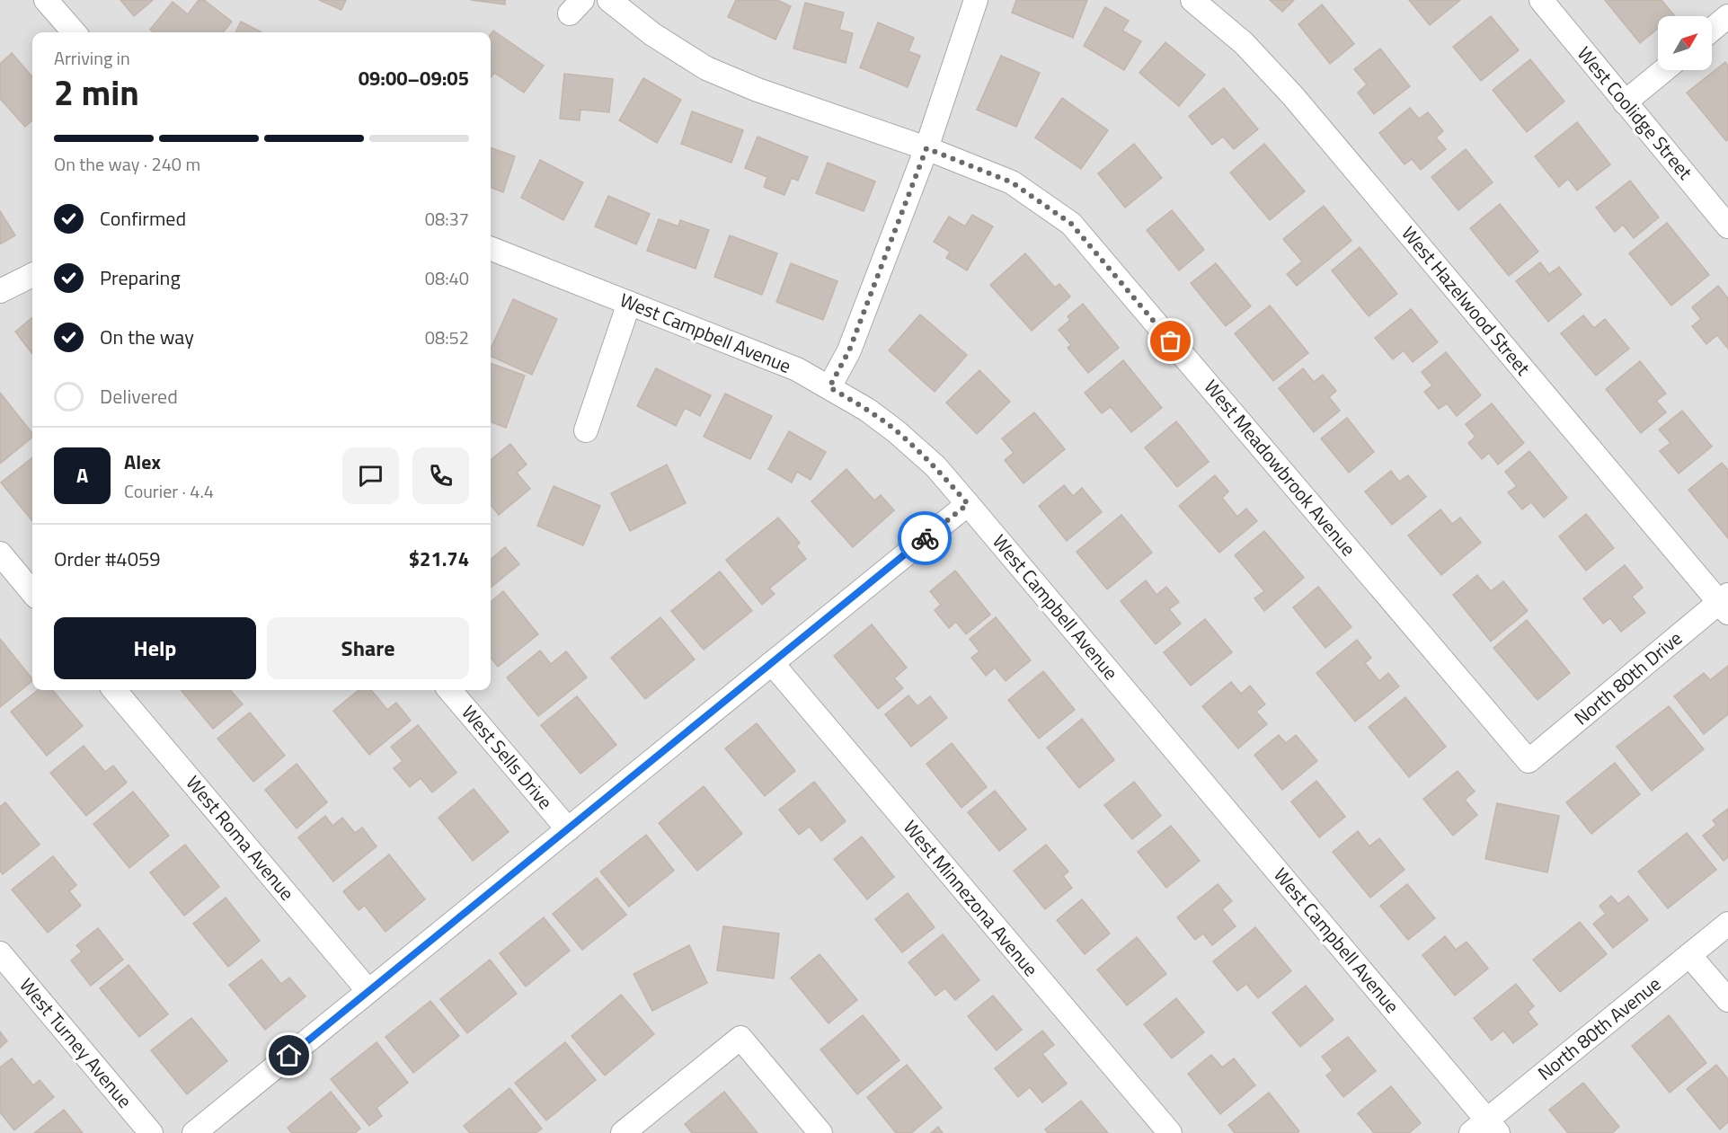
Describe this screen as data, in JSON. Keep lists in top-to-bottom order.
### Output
{
  "streets": {
    "street": [
      "West Coolidge Street",
      "West Hazelwood Street",
      "West Campbell Avenue",
      "West Meadowbrook Avenue",
      "North 80th Drive",
      "West Sells Drive",
      "West Roma Avenue",
      "West Minnezona Avenue",
      "North 80th Avenue",
      "West Turney Avenue"
    ]
  },
  "crossings": [
    ["West Hazelwood Street", "North 80th Drive"],
    ["West Campbell Avenue", "North 80th Avenue"],
    ["West Meadowbrook Avenue", "North 80th Drive"]
  ],
  "north": "top right",
  "page": {
    "heading": ["2 min", "Arriving in", "09:00–09:05"],
    "panel": [
      "Alex",
      "Courier · 4.4",
      "Order #4059",
      "$21.74"
    ],
    "bar": "On the way · 240 m",
    "list": [
      ["Confirmed", "08:37"],
      ["Preparing", "08:40"],
      ["On the way", "08:52"],
      "Delivered"
    ],
    "round": "A",
    "buttons": ["Help", "Share"]
  }
}
